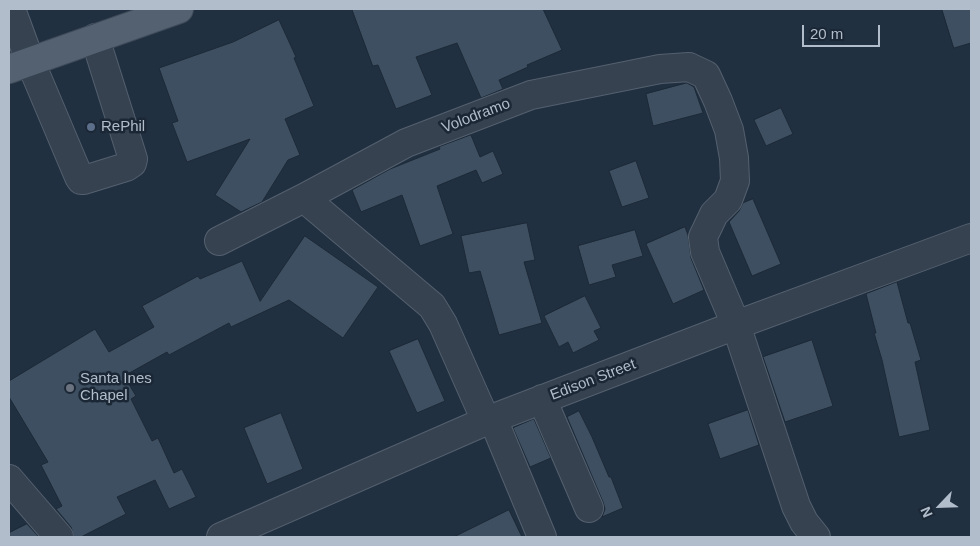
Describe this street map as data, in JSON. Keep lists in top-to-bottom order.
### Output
{
  "streets": {
    "street": ["Volodramo", "Edison Street"]
  },
  "crossings": [
    ["Volodramo", "Edison Street"]
  ],
  "places": ["RePhil", "Santa Ines Chapel"],
  "scale_bar": "20 m",
  "north": "bottom left"
}
